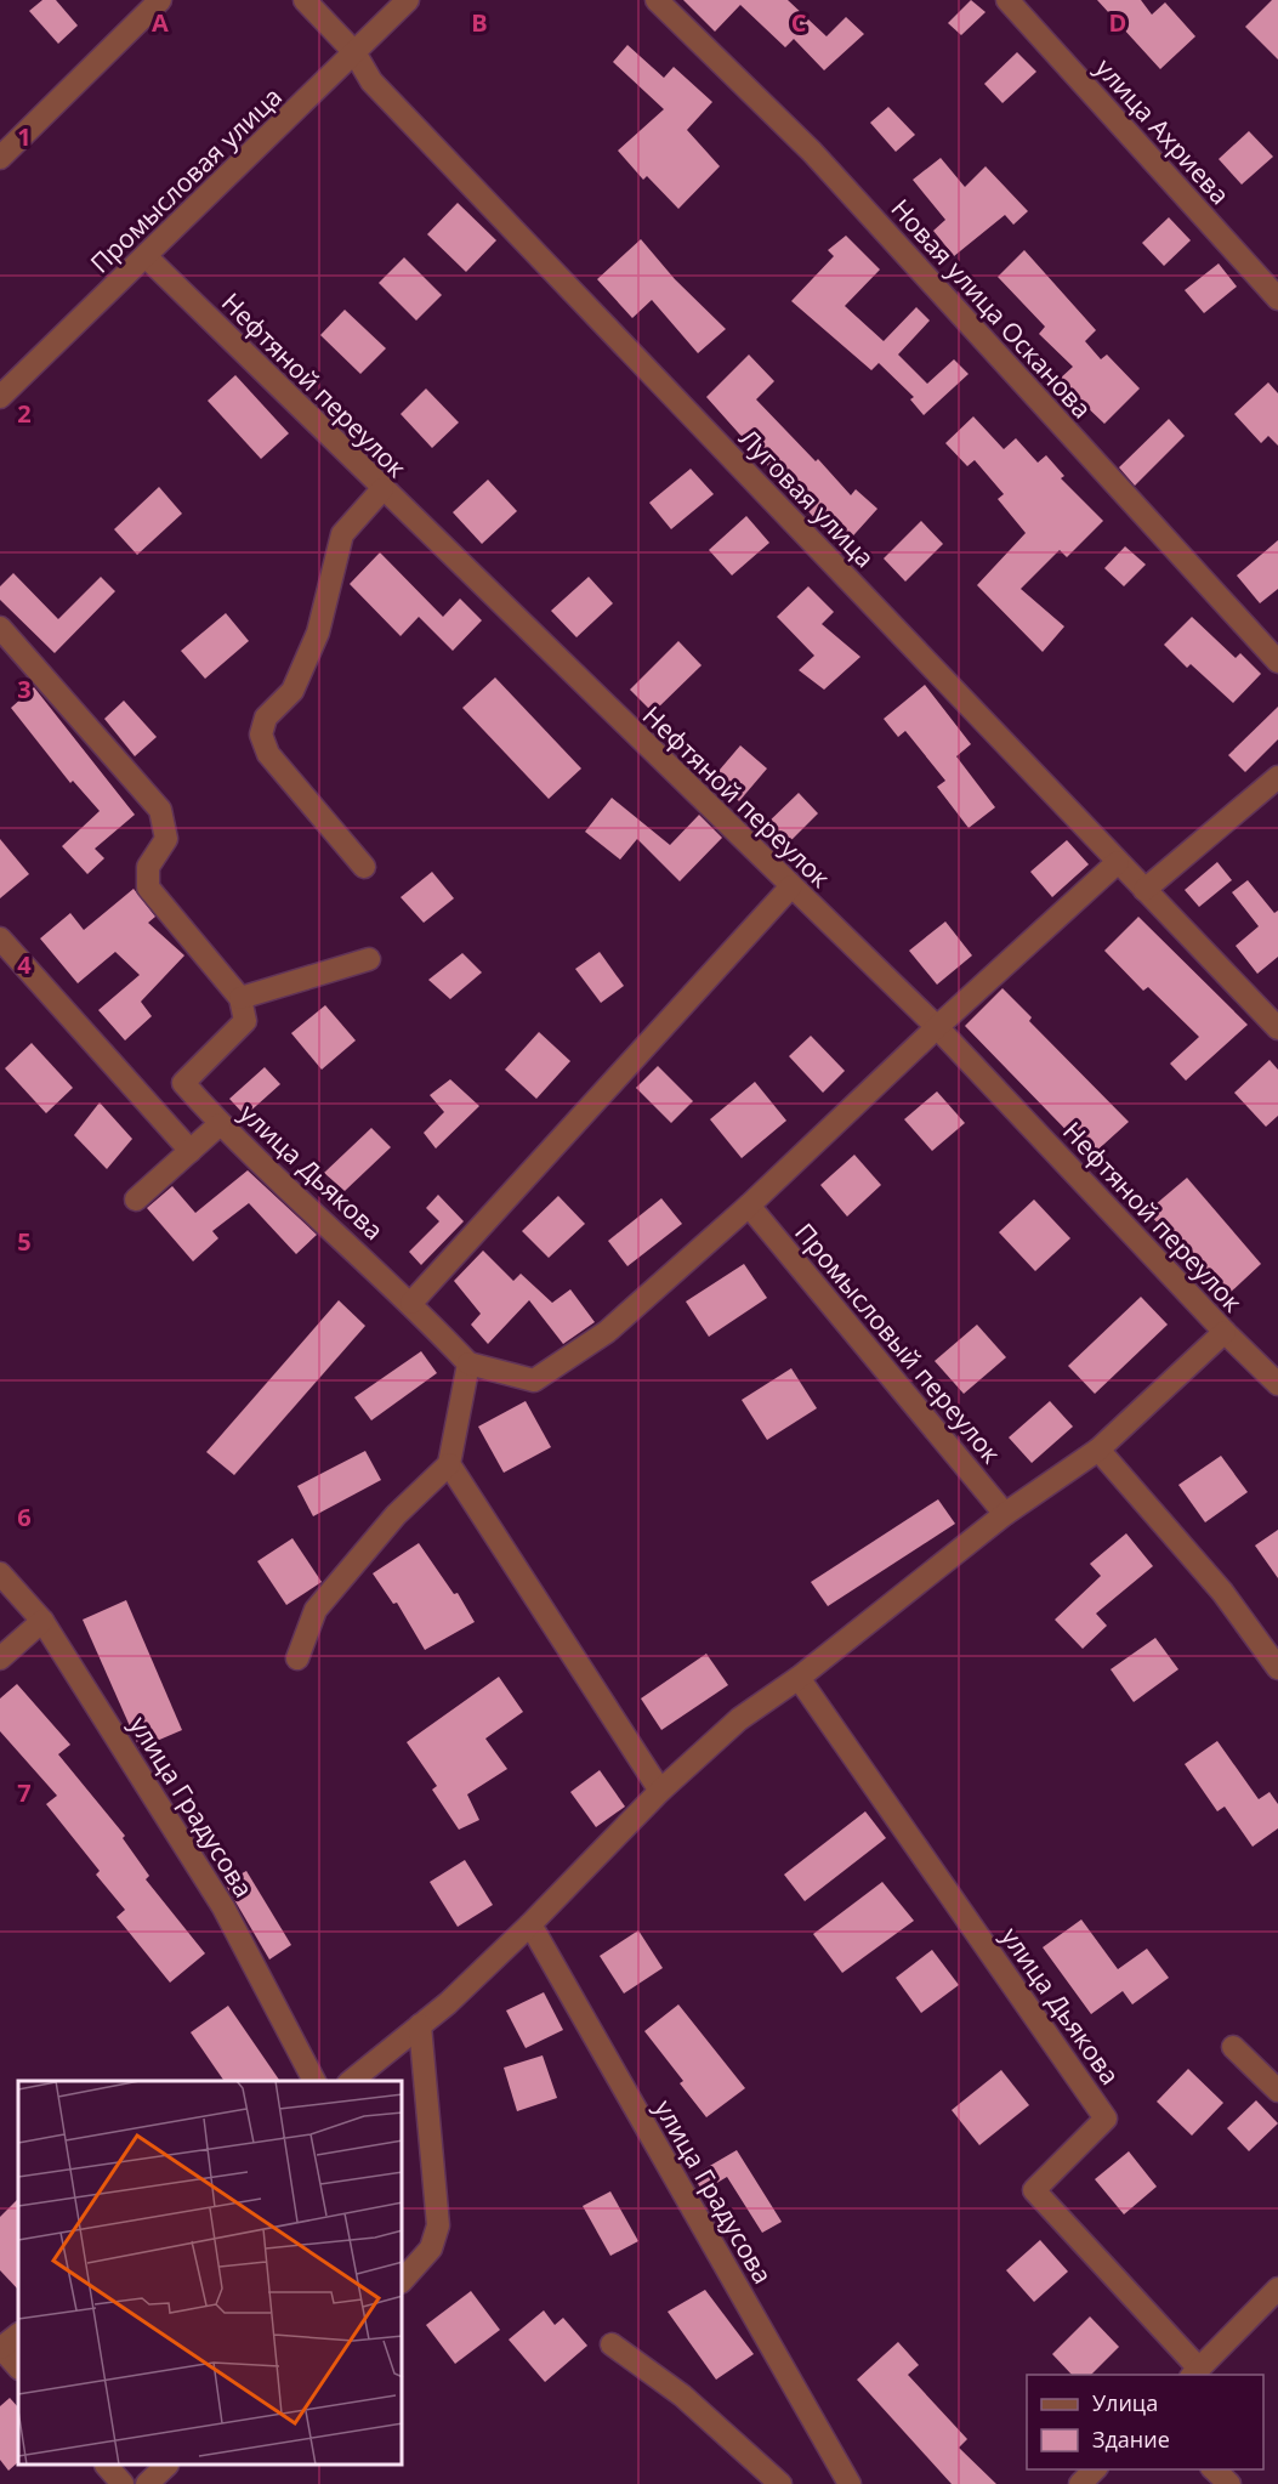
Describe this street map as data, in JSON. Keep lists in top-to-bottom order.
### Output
{
  "streets": {
    "street": [
      "улица Ахриева",
      "Промысловая улица",
      "Новая улица Осканова",
      "Нефтяной переулок",
      "Луговая улица",
      "улица Дьякова",
      "Промысловый переулок",
      "улица Градусова"
    ]
  },
  "crossings": [
    ["Промысловая улица", "Нефтяной переулок"],
    ["Промысловая улица", "Луговая улица"]
  ],
  "legend": ["Улица", "Здание"],
  "grid": {
    "columns": [
      "A",
      "B",
      "C",
      "D"
    ],
    "rows": [
      "1",
      "2",
      "3",
      "4",
      "5",
      "6",
      "7"
    ]
  }
}
